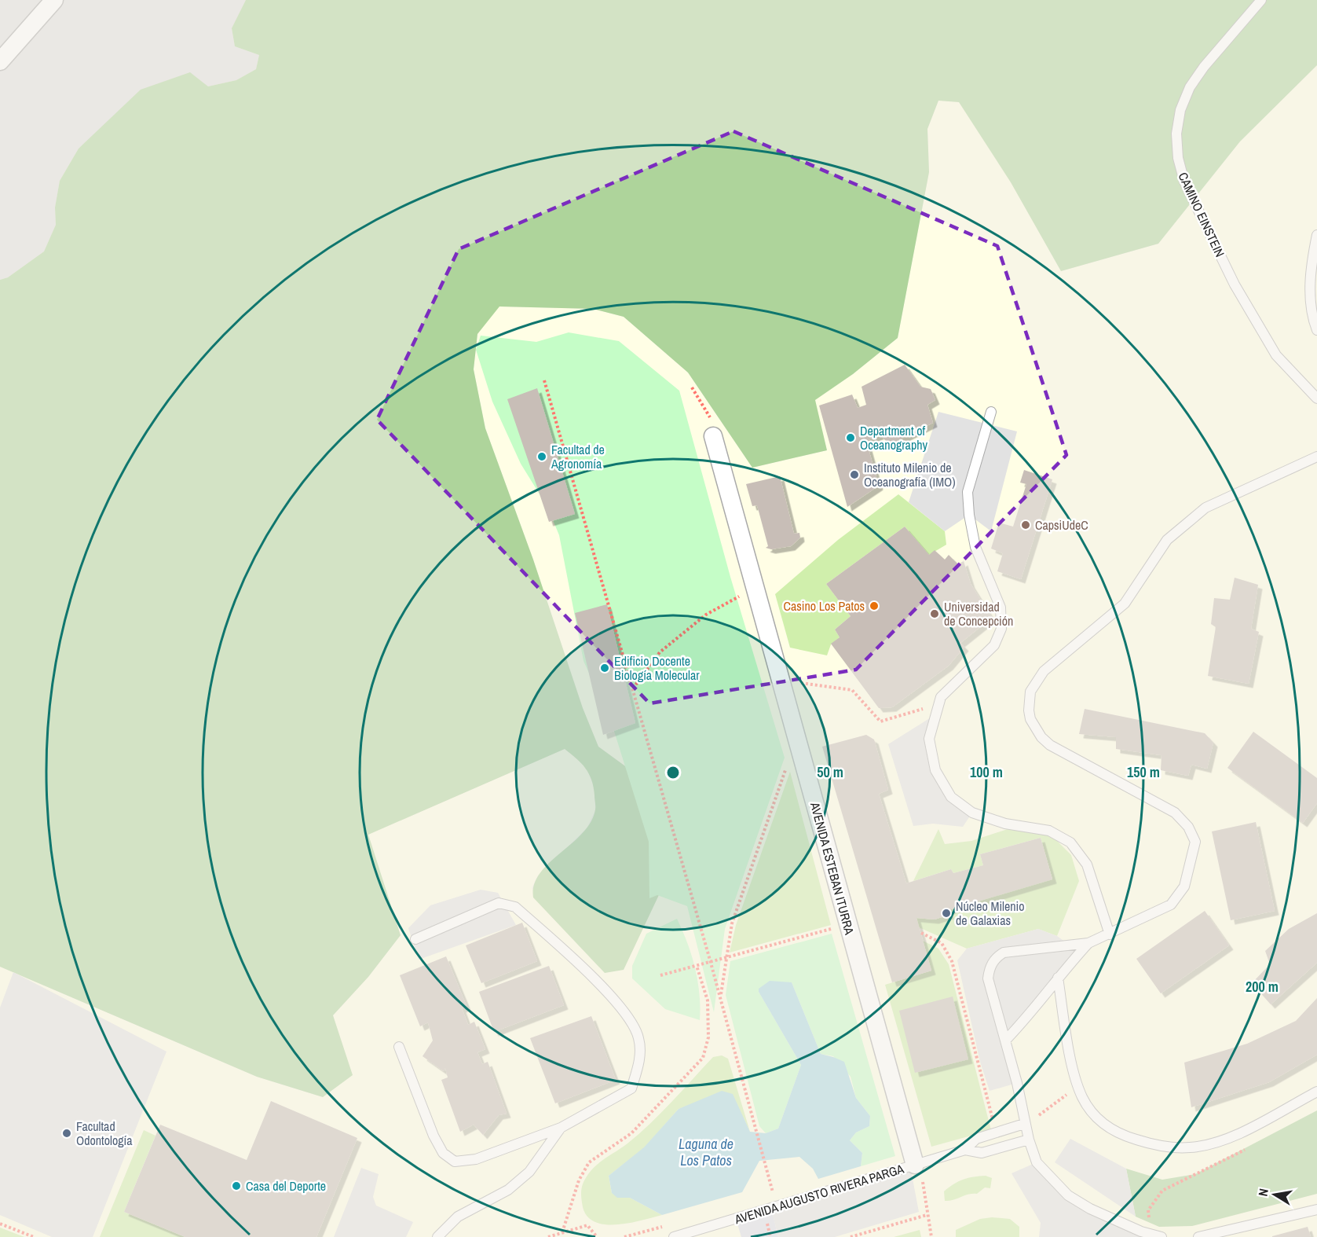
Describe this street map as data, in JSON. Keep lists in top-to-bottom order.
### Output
{
  "streets": {
    "street": ["AVENIDA ESTEBAN ITURRA"],
    "lane": ["CAMINO EINSTEIN", "AVENIDA AUGUSTO RIVERA PARGA"]
  },
  "crossings": [
    ["AVENIDA ESTEBAN ITURRA", "AVENIDA AUGUSTO RIVERA PARGA"]
  ],
  "water": ["Laguna de Los Patos"],
  "places": [
    "Department of Oceanography",
    "Facultad de Agronomía",
    "Instituto Milenio de Oceanografía (IMO)",
    "CapsiUdeC",
    "Casino Los Patos",
    "Universidad de Concepción",
    "Edificio Docente Biología Molecular",
    "Núcleo Milenio de Galaxias",
    "Facultad Odontología",
    "Casa del Deporte"
  ],
  "north": "left",
  "rings": [
    "50 m",
    "100 m",
    "150 m",
    "200 m"
  ]
}
